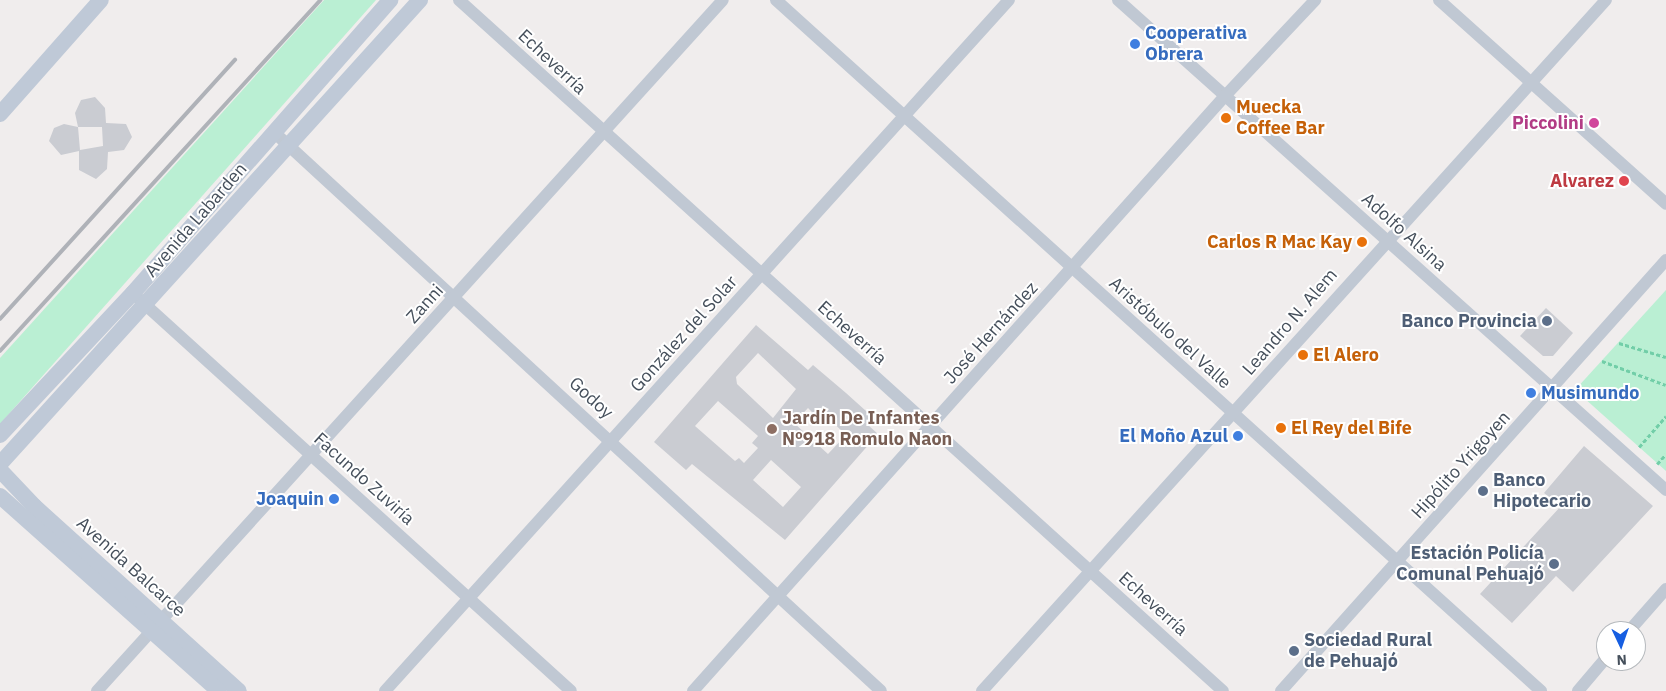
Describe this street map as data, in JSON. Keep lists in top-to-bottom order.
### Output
{
  "streets": {
    "main road": ["Avenida Labarden", "Avenida Balcarce"],
    "street": [
      "Echeverría",
      "Adolfo Alsina",
      "Zanni",
      "Leandro N. Alem",
      "José Hernández",
      "Aristóbulo del Valle",
      "González del Solar",
      "Godoy",
      "Hipólito Yrigoyen",
      "Facundo Zuviría"
    ]
  },
  "crossings": [
    ["Echeverría", "Zanni"],
    ["Echeverría", "Leandro N. Alem"],
    ["Echeverría", "José Hernández"],
    ["Echeverría", "González del Solar"],
    ["Avenida Labarden", "Godoy"],
    ["Avenida Labarden", "Facundo Zuviría"],
    ["Adolfo Alsina", "Leandro N. Alem"],
    ["Adolfo Alsina", "José Hernández"],
    ["Adolfo Alsina", "Hipólito Yrigoyen"],
    ["Zanni", "Godoy"],
    ["Zanni", "Facundo Zuviría"],
    ["Zanni", "Avenida Balcarce"],
    ["Leandro N. Alem", "Aristóbulo del Valle"],
    ["José Hernández", "Aristóbulo del Valle"],
    ["José Hernández", "Godoy"],
    ["Aristóbulo del Valle", "González del Solar"],
    ["Aristóbulo del Valle", "Hipólito Yrigoyen"],
    ["González del Solar", "Godoy"],
    ["González del Solar", "Facundo Zuviría"]
  ],
  "places": [
    "Cooperativa Obrera",
    "Muecka Coffee Bar",
    "Piccolini",
    "Alvarez",
    "Carlos R Mac Kay",
    "Banco Provincia",
    "El Alero",
    "Musimundo",
    "El Rey del Bife",
    "Jardín De Infantes Nº918 Romulo Naon",
    "El Moño Azul",
    "Banco Hipotecario",
    "Joaquin",
    "Estación Policía Comunal Pehuajó",
    "Sociedad Rural de Pehuajó"
  ],
  "north": "bottom"
}
